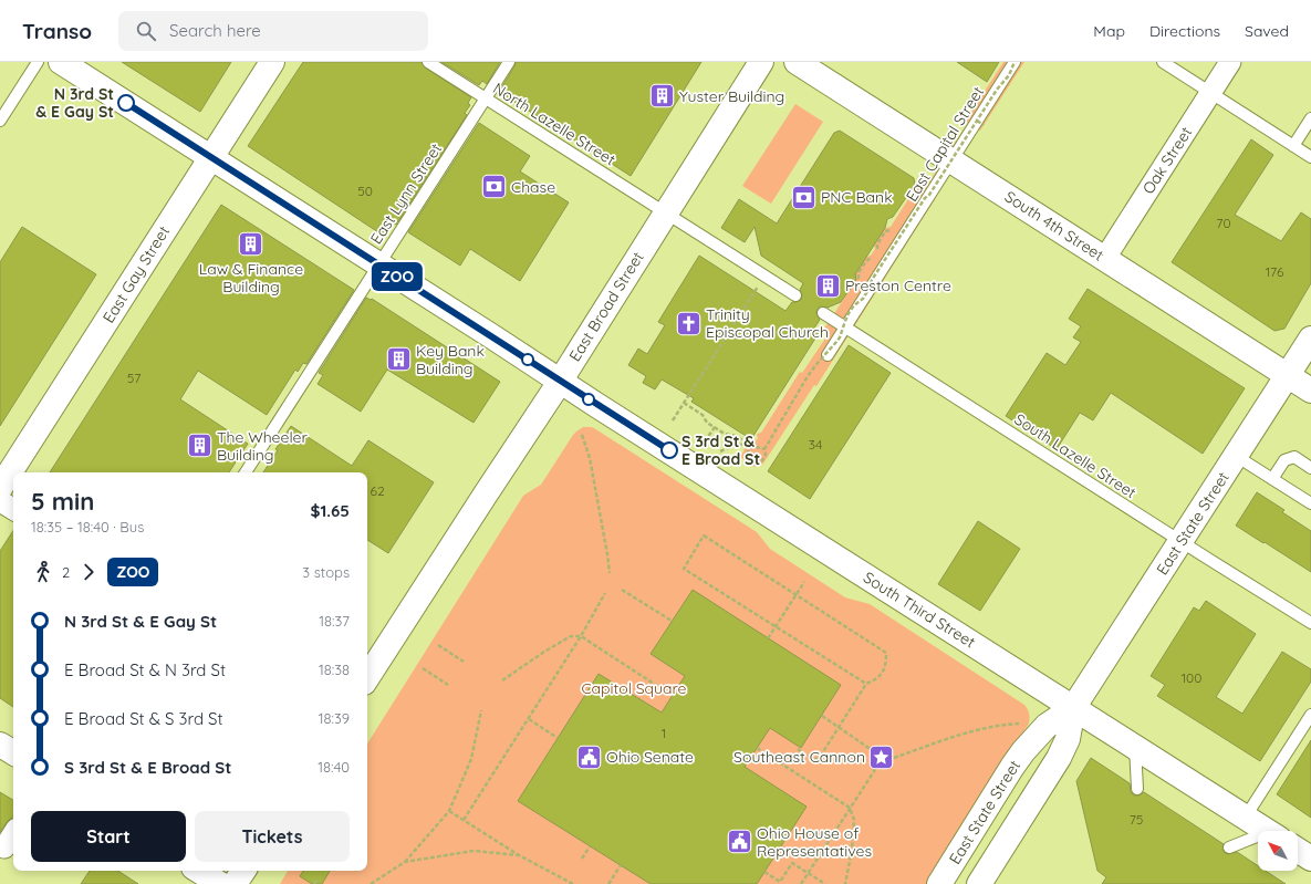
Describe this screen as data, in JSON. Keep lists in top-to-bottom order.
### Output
{
  "streets": {
    "main road": [
      "South 4th Street",
      "East Gay Street",
      "East Broad Street",
      "East State Street",
      "South Third Street"
    ],
    "street": ["Oak Street"],
    "lane": [
      "North Lazelle Street",
      "East Capital Street",
      "East Lynn Street",
      "South Lazelle Street"
    ]
  },
  "crossings": [
    ["North Lazelle Street", "East Lynn Street"],
    ["North Lazelle Street", "East Broad Street"],
    ["East Capital Street", "South 4th Street"],
    ["East Capital Street", "South Lazelle Street"],
    ["Oak Street", "South 4th Street"],
    ["East Lynn Street", "South Third Street"],
    ["South 4th Street", "East State Street"],
    ["East Gay Street", "South Third Street"],
    ["East Broad Street", "South Third Street"],
    ["South Lazelle Street", "East State Street"],
    ["East State Street", "South Third Street"]
  ],
  "parks": ["Capitol Square"],
  "places": {
    "building": [
      "Yuster Building",
      "Law & Finance Building",
      "Preston Centre",
      "Key Bank Building",
      "The Wheeler Building"
    ],
    "other": ["N 3rd St & E Gay St", "S 3rd St & E Broad St"],
    "bank": ["Chase", "PNC Bank"],
    "church": ["Trinity Episcopal Church"],
    "public building": ["Ohio Senate", "Ohio House of Representatives"],
    "place": ["Southeast Cannon"]
  },
  "lines": ["bus line ZOO"],
  "house_numbers": [
    "50",
    "70",
    "176",
    "57",
    "34",
    "62",
    "100",
    "1",
    "75"
  ],
  "north": "top left",
  "page": {
    "header": "Transo",
    "search": "Search here",
    "nav": ["Map", "Directions", "Saved"],
    "on_map": "ZOO",
    "heading": ["5 min", "18:35 – 18:40 · Bus", "$1.65"],
    "legs": ["2", "ZOO", "3 stops"],
    "list": [
      {
        "name": "N 3rd St & E Gay St",
        "value": "18:37"
      },
      {
        "name": "E Broad St & N 3rd St",
        "value": "18:38"
      },
      {
        "name": "E Broad St & S 3rd St",
        "value": "18:39"
      },
      {
        "name": "S 3rd St & E Broad St",
        "value": "18:40"
      }
    ],
    "buttons": ["Start", "Tickets"]
  }
}
